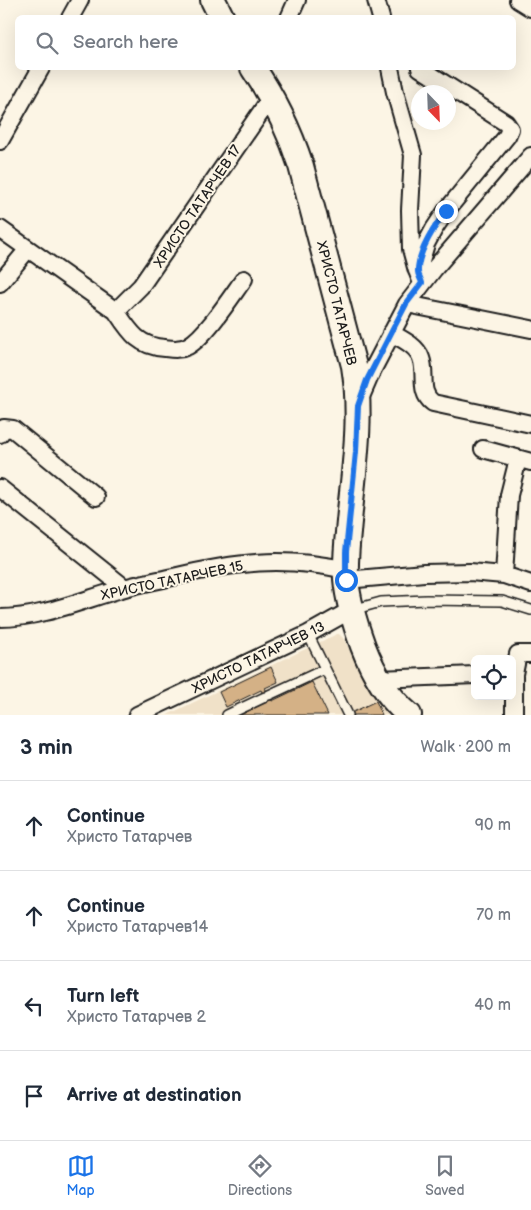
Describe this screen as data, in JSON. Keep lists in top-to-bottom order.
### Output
{
  "streets": {
    "main road": ["ХРИСТО ТАТАРЧЕВ"],
    "street": ["ХРИСТО ТАТАРЧЕВ 17", "ХРИСТО ТАТАРЧЕВ 15", "ХРИСТО ТАТАРЧЕВ 13"]
  },
  "crossings": [
    ["ХРИСТО ТАТАРЧЕВ 17", "ХРИСТО ТАТАРЧЕВ"],
    ["ХРИСТО ТАТАРЧЕВ", "ХРИСТО ТАТАРЧЕВ 15"],
    ["ХРИСТО ТАТАРЧЕВ", "ХРИСТО ТАТАРЧЕВ 13"]
  ],
  "north": "bottom right",
  "page": {
    "search": "Search here",
    "heading": ["3 min", "Walk · 200 m"],
    "list": [
      ["Continue", "Христо Татарчев", "90 m"],
      ["Continue", "Христо Татарчев14", "70 m"],
      ["Turn left", "Христо Татарчев 2", "40 m"],
      "Arrive at destination"
    ],
    "nav": ["Map", "Directions", "Saved"]
  }
}
